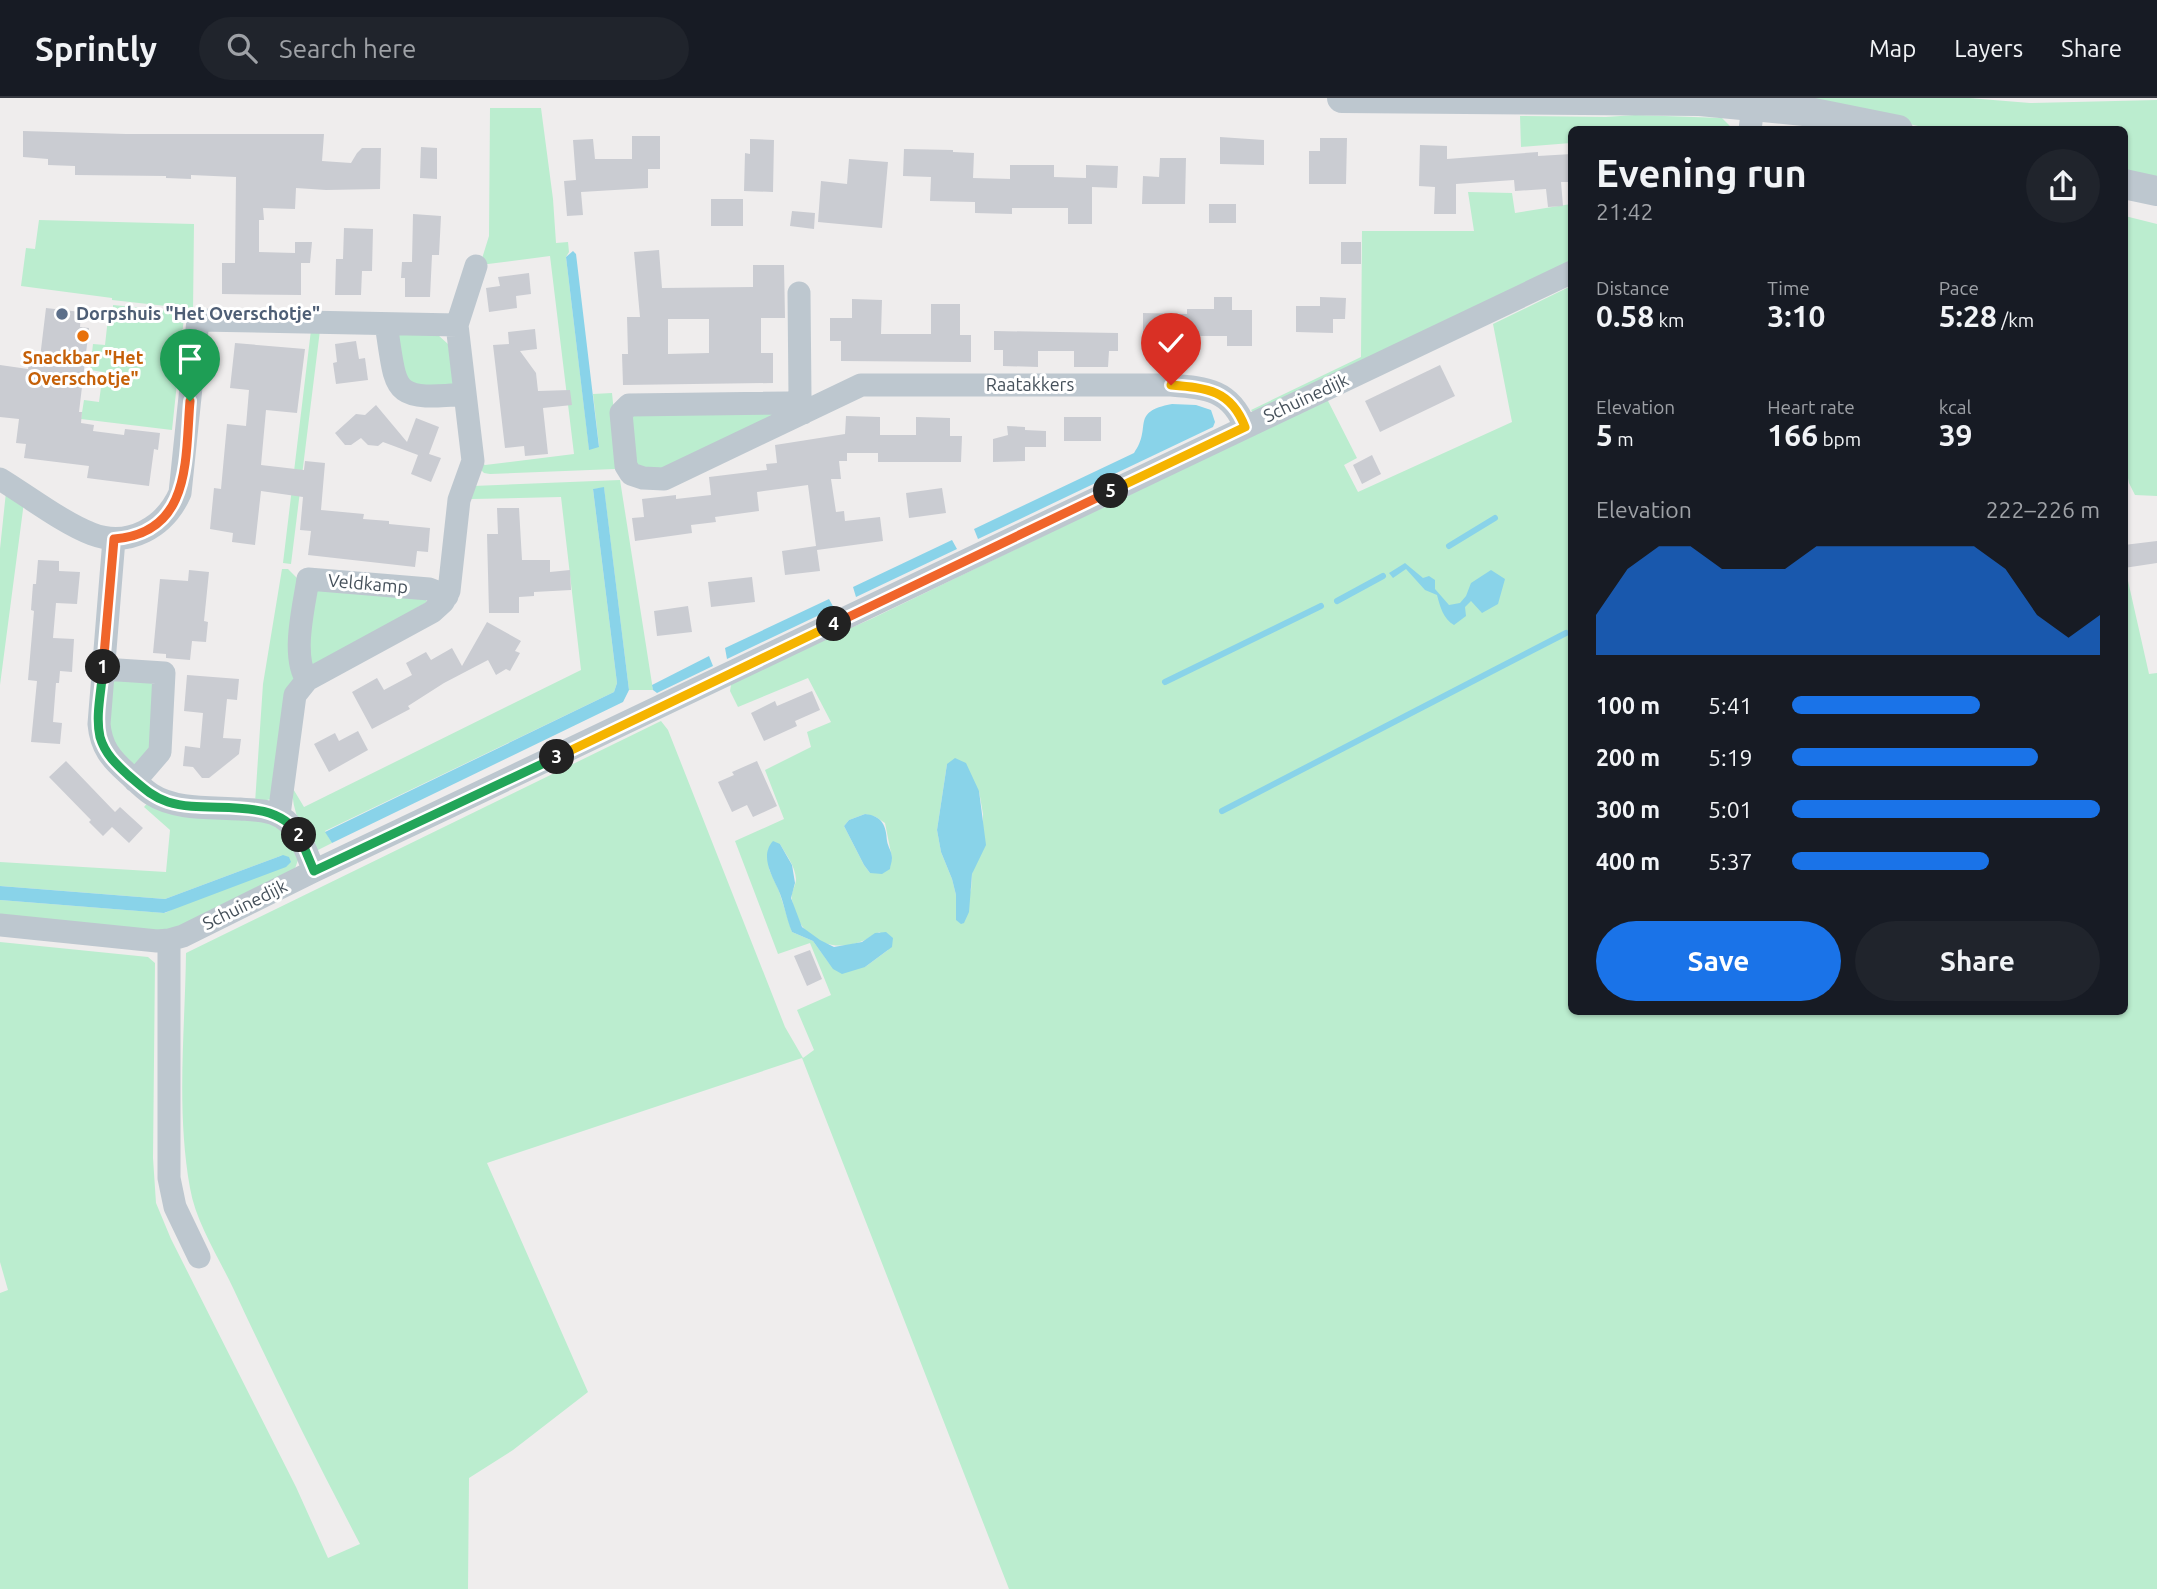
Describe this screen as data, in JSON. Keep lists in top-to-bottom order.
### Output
{
  "streets": {
    "street": ["Raatakkers", "Schuinedijk", "Veldkamp"]
  },
  "crossings": [
    ["Raatakkers", "Schuinedijk"]
  ],
  "places": ["Dorpshuis \"Het Overschotje\"", "Snackbar \"Het Overschotje\""],
  "page": {
    "header": "Sprintly",
    "search": "Search here",
    "nav": ["Map", "Layers", "Share"],
    "heading": ["Evening run", "21:42"],
    "stats": [
      ["Distance", "0.58 km"],
      ["Time", "3:10"],
      ["Pace", "5:28 /km"],
      ["Elevation", "5 m"],
      ["Heart rate", "166 bpm"],
      ["kcal", "39"]
    ],
    "pins": [
      "5",
      "4",
      "1",
      "3",
      "2"
    ],
    "chart": ["Elevation", "222–226 m"],
    "list": [
      {
        "name": "100 m",
        "note": "5:41"
      },
      {
        "name": "200 m",
        "note": "5:19"
      },
      {
        "name": "300 m",
        "note": "5:01"
      },
      {
        "name": "400 m",
        "note": "5:37"
      }
    ],
    "buttons": ["Save", "Share"]
  }
}
